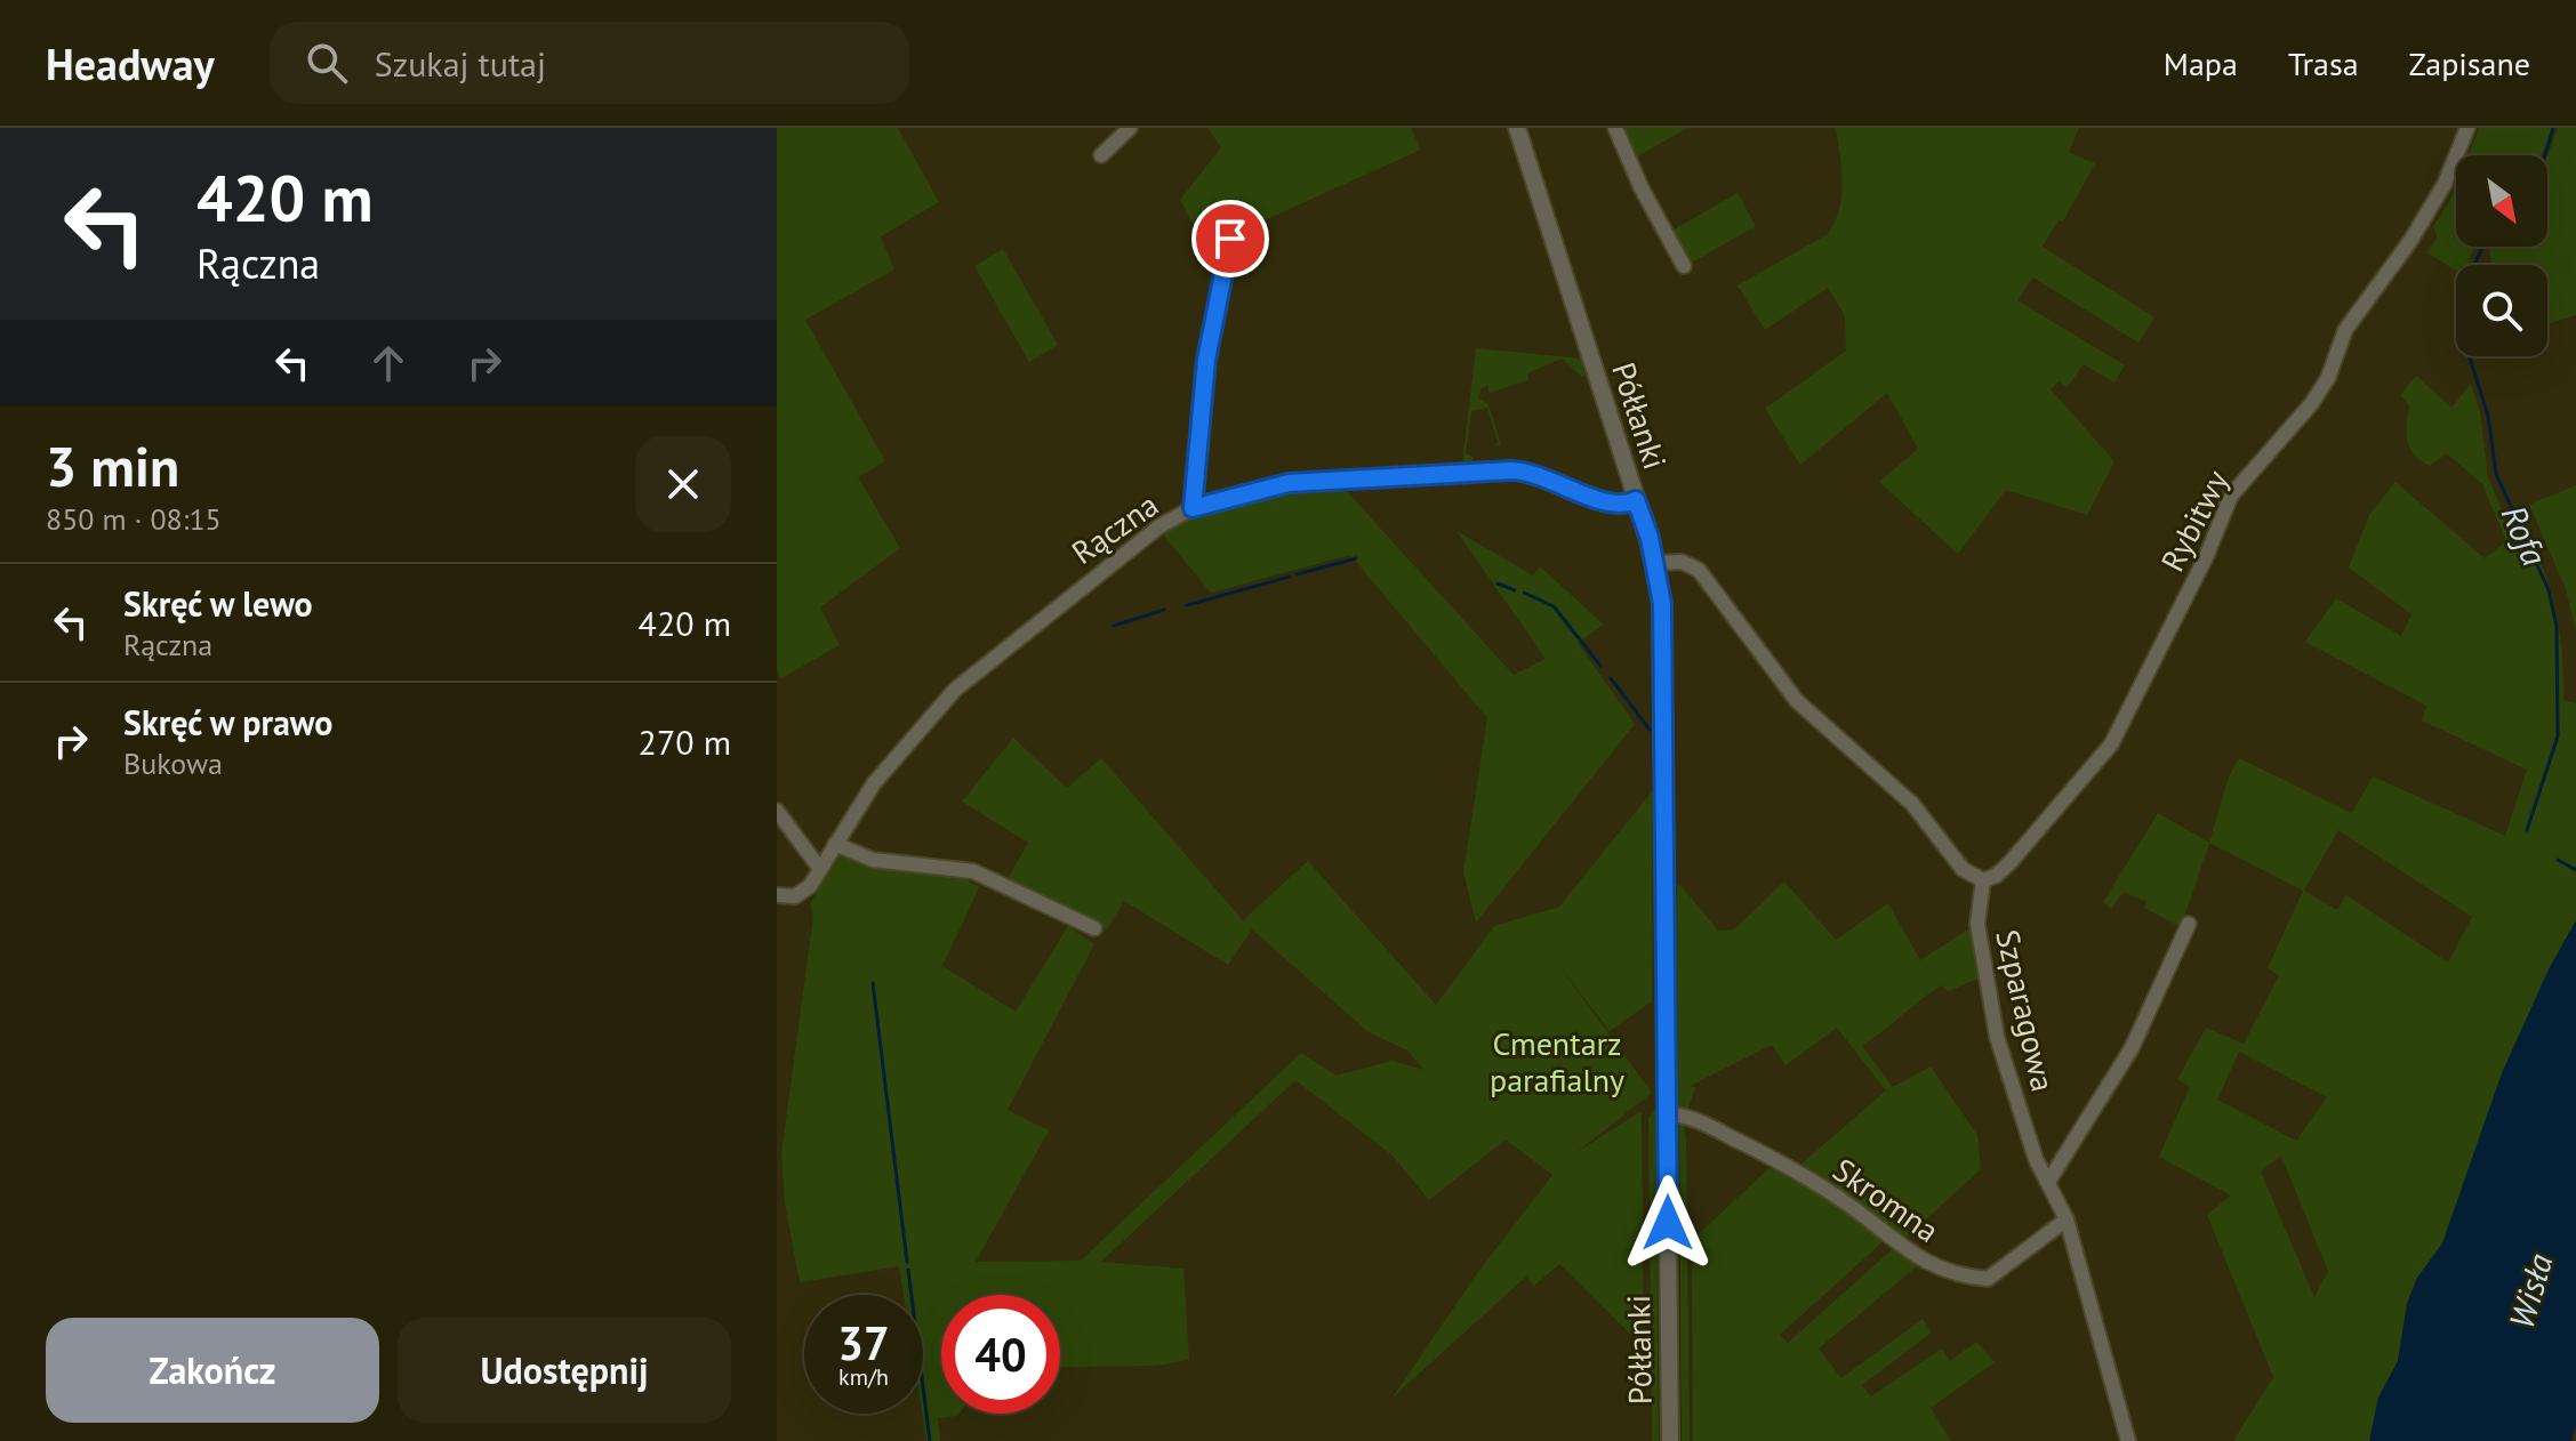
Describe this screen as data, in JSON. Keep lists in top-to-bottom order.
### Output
{
  "streets": {
    "street": [
      "Półłanki",
      "Rybitwy",
      "Rączna",
      "Szparagowa",
      "Skromna"
    ]
  },
  "crossings": [
    ["Półłanki", "Rączna"],
    ["Półłanki", "Skromna"],
    ["Rybitwy", "Szparagowa"],
    ["Szparagowa", "Skromna"]
  ],
  "water": ["Rofa", "Wisła"],
  "parks": ["Cmentarz parafialny"],
  "north": "bottom right",
  "page": {
    "header": "Headway",
    "search": "Szukaj tutaj",
    "nav": ["Mapa", "Trasa", "Zapisane"],
    "turn": ["420 m", "Rączna"],
    "heading": ["3 min", "850 m · 08:15"],
    "list": [
      {
        "name": "Skręć w lewo",
        "note": "Rączna",
        "value": "420 m"
      },
      {
        "name": "Skręć w prawo",
        "note": "Bukowa",
        "value": "270 m"
      }
    ],
    "speed": "37 km/h",
    "limit": "40",
    "buttons": ["Zakończ", "Udostępnij"]
  }
}
